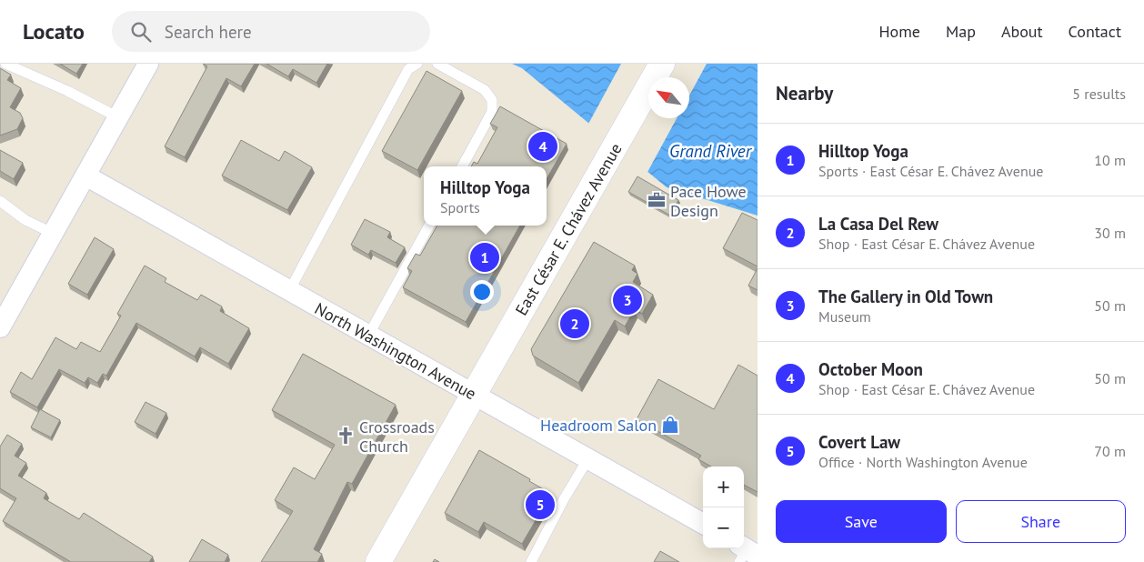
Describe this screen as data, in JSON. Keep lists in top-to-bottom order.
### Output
{
  "streets": {
    "street": ["East César E. Chávez Avenue", "North Washington Avenue"]
  },
  "crossings": [
    ["East César E. Chávez Avenue", "North Washington Avenue"]
  ],
  "water": ["Grand River"],
  "places": {
    "office": ["Pace Howe Design"],
    "shop": ["Headroom Salon"],
    "church": ["Crossroads Church"]
  },
  "north": "top left",
  "page": {
    "header": "Locato",
    "search": "Search here",
    "nav": [
      "Home",
      "Map",
      "About",
      "Contact"
    ],
    "heading": ["Nearby", "5 results"],
    "list": [
      {
        "mark": "1",
        "name": "Hilltop Yoga",
        "note": "Sports · East César E. Chávez Avenue",
        "value": "10 m"
      },
      {
        "mark": "2",
        "name": "La Casa Del Rew",
        "note": "Shop · East César E. Chávez Avenue",
        "value": "30 m"
      },
      {
        "mark": "3",
        "name": "The Gallery in Old Town",
        "note": "Museum",
        "value": "50 m"
      },
      {
        "mark": "4",
        "name": "October Moon",
        "note": "Shop · East César E. Chávez Avenue",
        "value": "50 m"
      },
      {
        "mark": "5",
        "name": "Covert Law",
        "note": "Office · North Washington Avenue",
        "value": "70 m"
      }
    ],
    "pins": [
      "4",
      "1",
      "3",
      "2",
      "5"
    ],
    "popup": ["Hilltop Yoga", "Sports"],
    "map_buttons": ["+", "−"],
    "buttons": ["Save", "Share"]
  }
}
